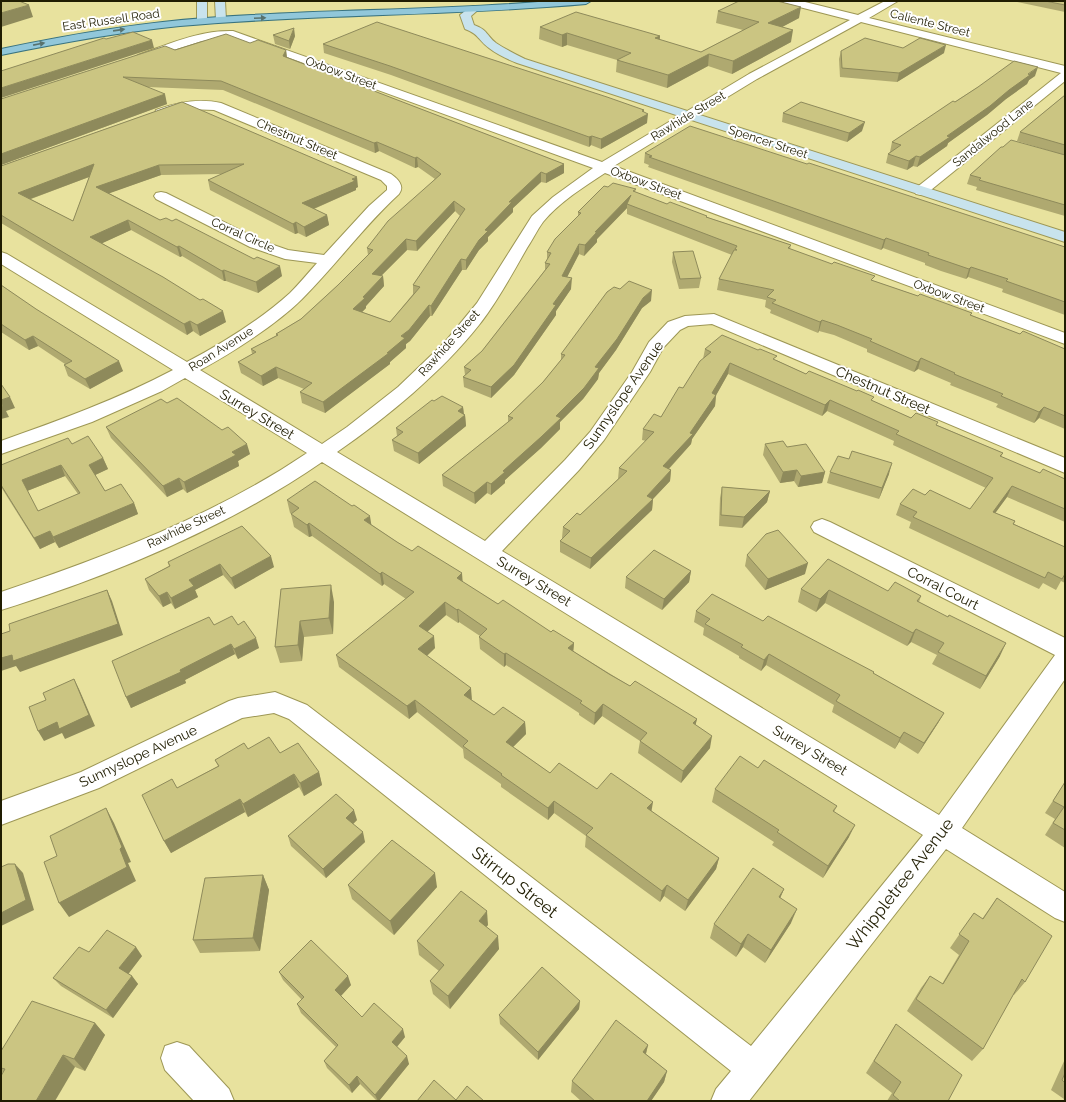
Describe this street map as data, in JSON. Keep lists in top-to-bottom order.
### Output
{
  "streets": {
    "main road": ["East Russell Road"],
    "street": [
      "Caliente Street",
      "Oxbow Street",
      "Rawhide Street",
      "Sandalwood Lane",
      "Chestnut Street",
      "Spencer Street",
      "Corral Circle",
      "Roan Avenue",
      "Sunnyslope Avenue",
      "Surrey Street",
      "Corral Court",
      "Stirrup Street",
      "Whippletree Avenue"
    ]
  },
  "crossings": [
    ["East Russell Road", "Oxbow Street"],
    ["East Russell Road", "Spencer Street"],
    ["Caliente Street", "Rawhide Street"],
    ["Oxbow Street", "Rawhide Street"],
    ["Rawhide Street", "Spencer Street"],
    ["Rawhide Street", "Surrey Street"],
    ["Sandalwood Lane", "Spencer Street"],
    ["Chestnut Street", "Roan Avenue"],
    ["Chestnut Street", "Sunnyslope Avenue"],
    ["Corral Circle", "Roan Avenue"],
    ["Roan Avenue", "Surrey Street"],
    ["Sunnyslope Avenue", "Surrey Street"],
    ["Sunnyslope Avenue", "Stirrup Street"],
    ["Surrey Street", "Whippletree Avenue"],
    ["Stirrup Street", "Whippletree Avenue"]
  ]
}
